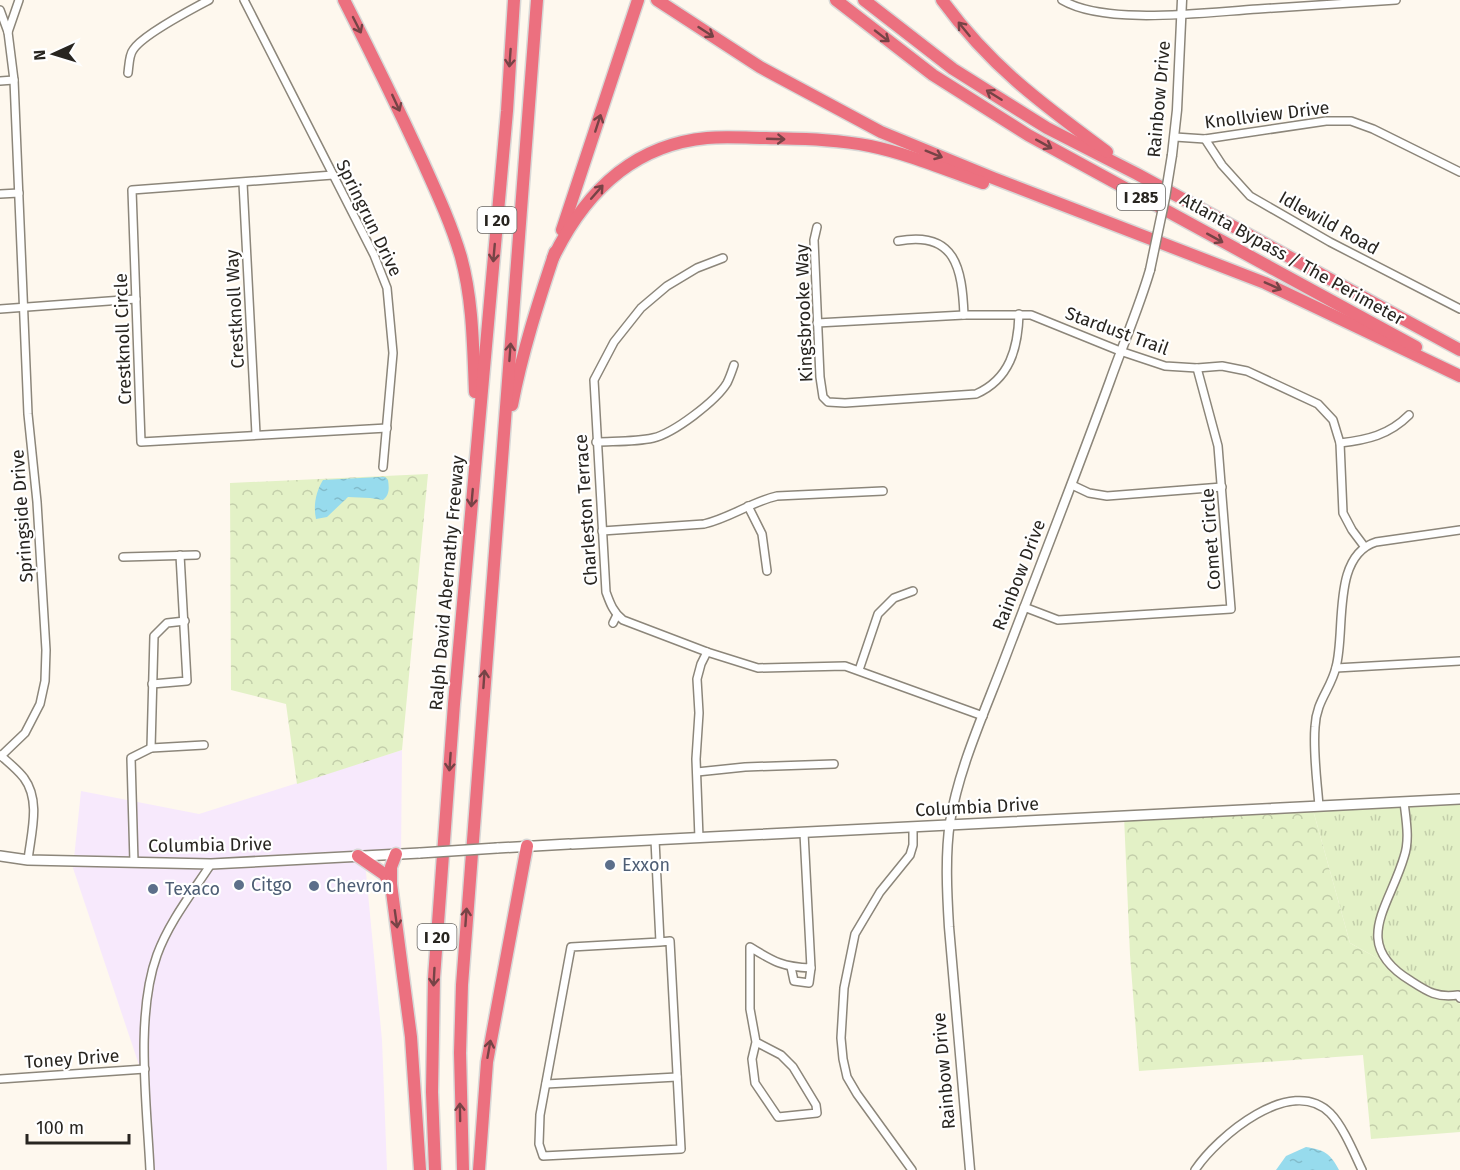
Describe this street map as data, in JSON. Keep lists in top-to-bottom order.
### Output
{
  "streets": {
    "highway": [
      "I 285",
      "I 20",
      "Atlanta Bypass / The Perimeter",
      "Ralph David Abernathy Freeway"
    ],
    "main road": ["Columbia Drive"],
    "street": [
      "Rainbow Drive",
      "Knollview Drive",
      "Springrun Drive",
      "Idlewild Road",
      "Crestknoll Way",
      "Kingsbrooke Way",
      "Stardust Trail",
      "Crestknoll Circle",
      "Charleston Terrace",
      "Springside Drive",
      "Comet Circle",
      "Toney Drive"
    ]
  },
  "crossings": [
    ["Rainbow Drive", "Knollview Drive"],
    ["Rainbow Drive", "Stardust Trail"],
    ["Rainbow Drive", "Comet Circle"],
    ["Rainbow Drive", "Columbia Drive"],
    ["Knollview Drive", "Idlewild Road"],
    ["Springrun Drive", "Crestknoll Circle"],
    ["Crestknoll Way", "Crestknoll Circle"],
    ["Kingsbrooke Way", "Stardust Trail"],
    ["Stardust Trail", "Comet Circle"]
  ],
  "places": [
    "Exxon",
    "Citgo",
    "Chevron",
    "Texaco"
  ],
  "scale_bar": "100 m",
  "north": "left"
}
